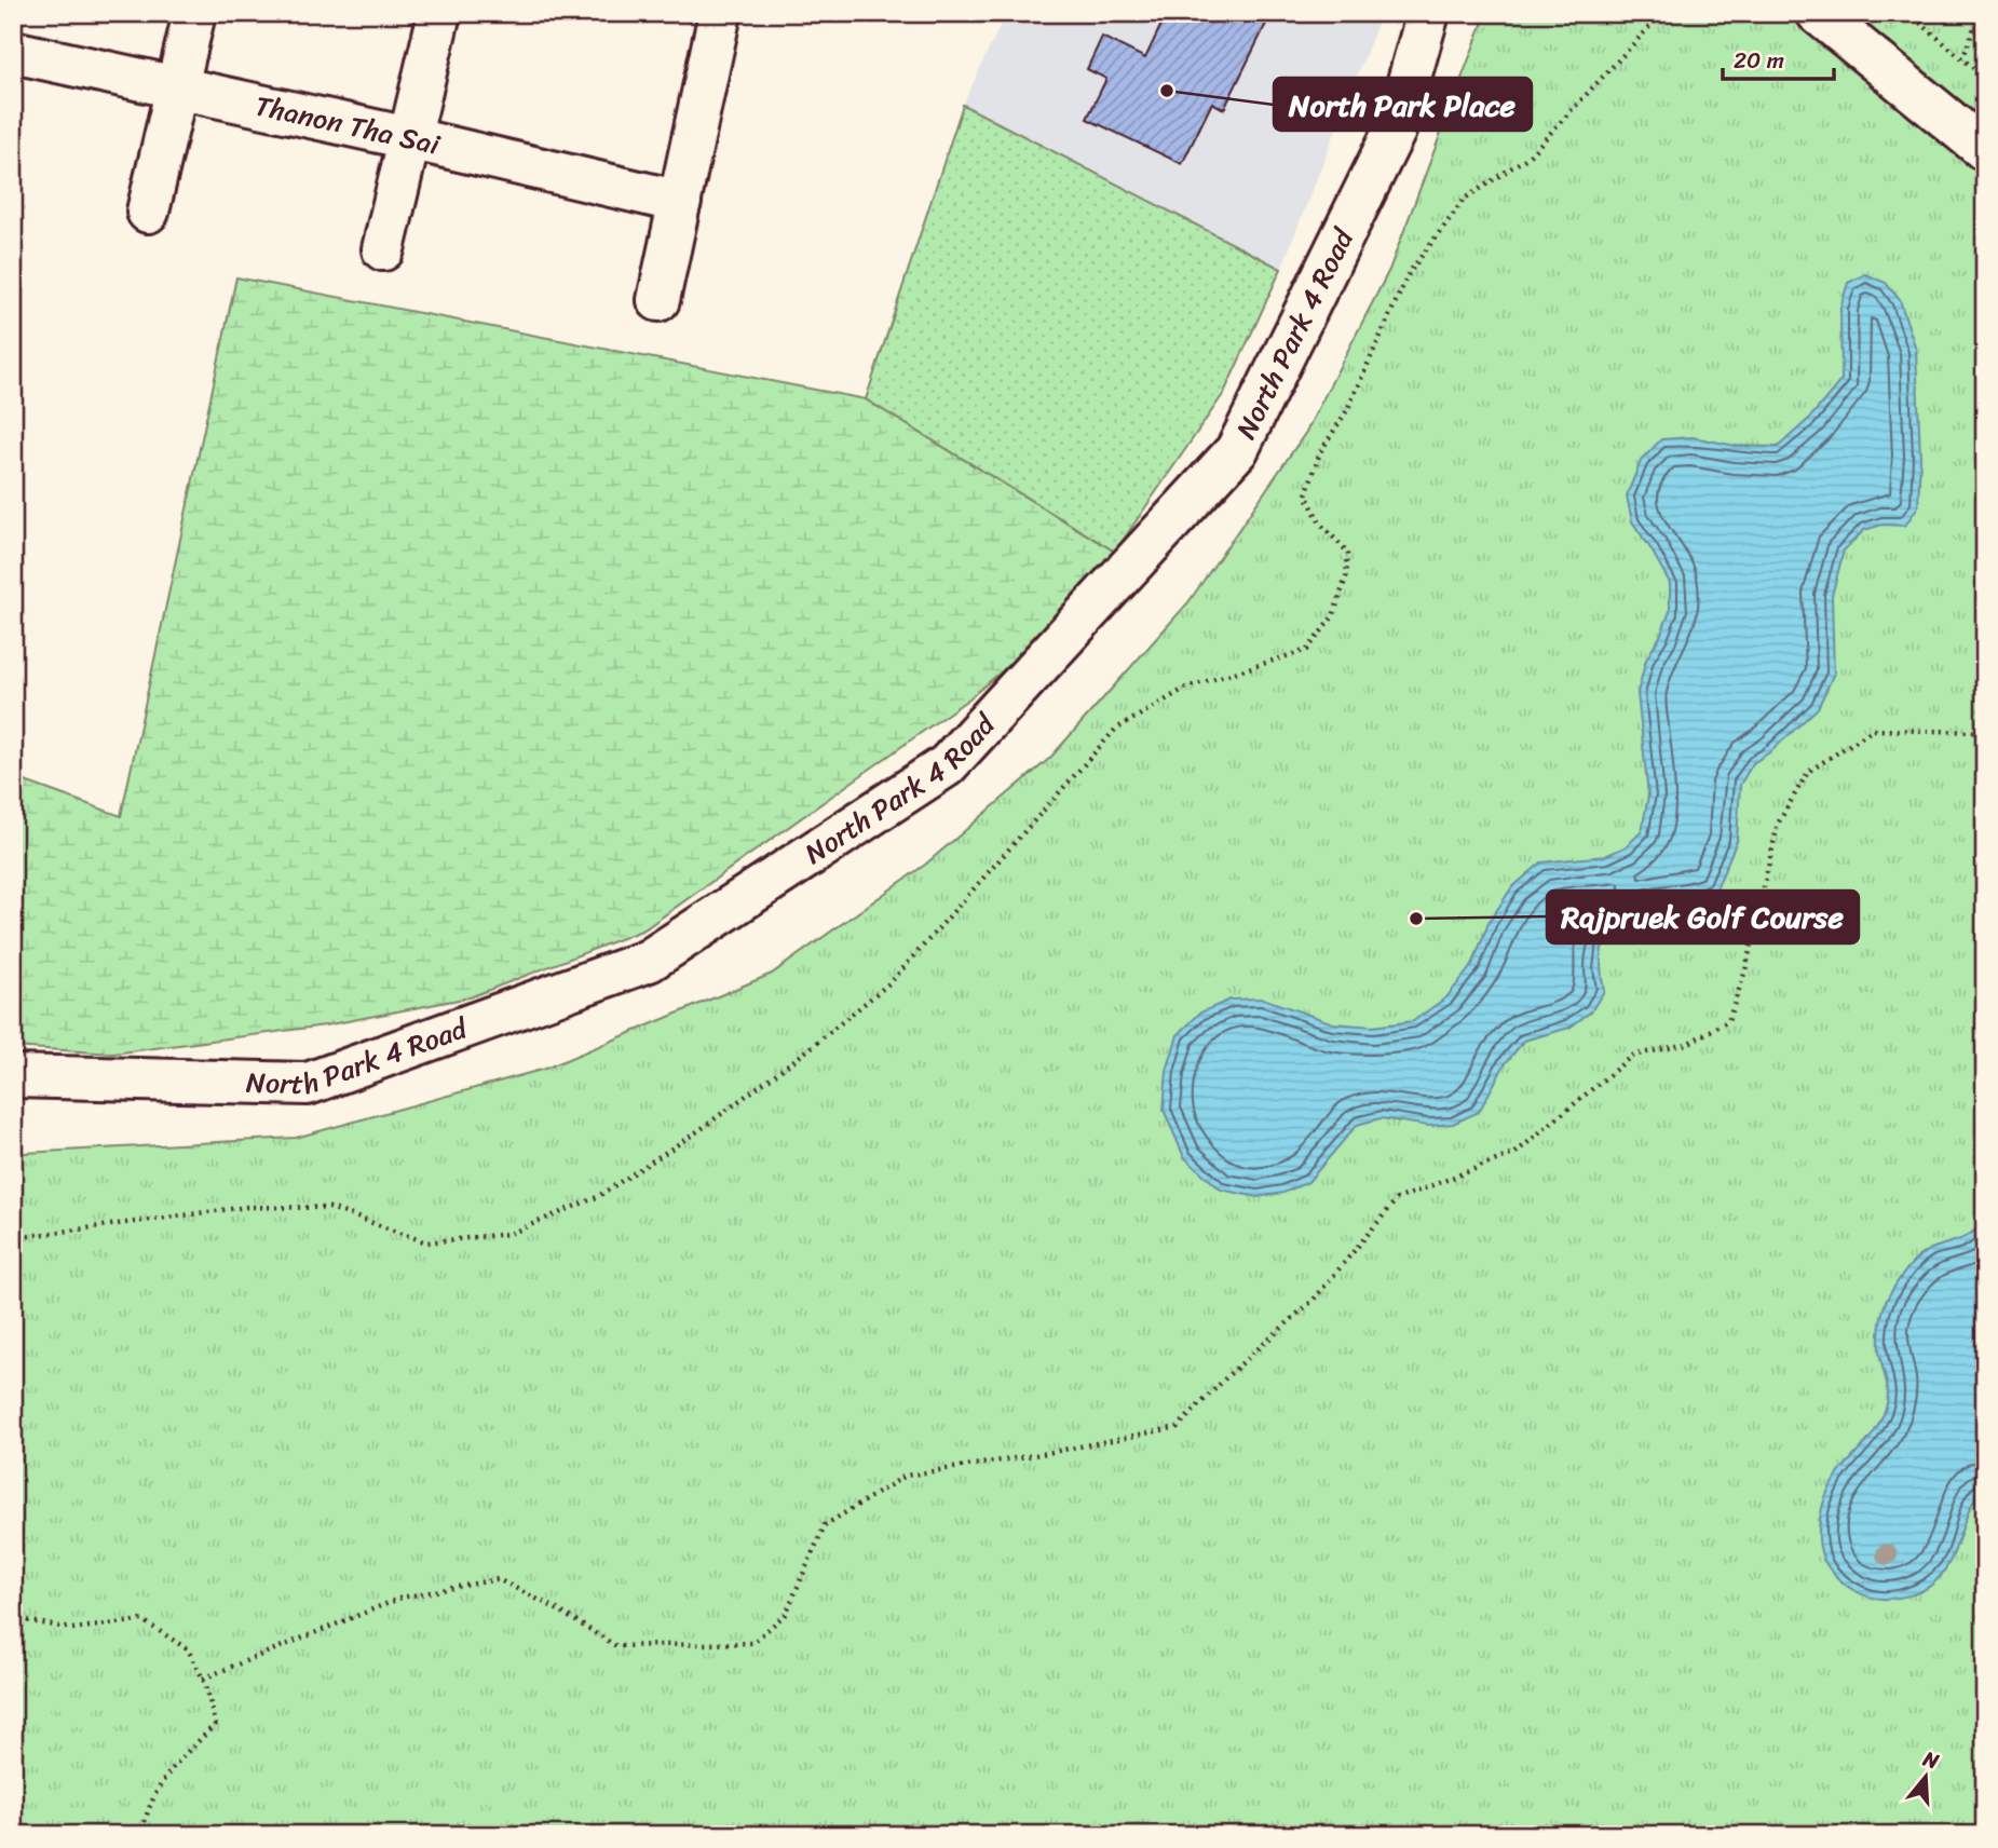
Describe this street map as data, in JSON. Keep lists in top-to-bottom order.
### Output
{
  "streets": {
    "street": ["Thanon Tha Sai", "North Park 4 Road"]
  },
  "places": ["North Park Place", "Rajpruek Golf Course"],
  "scale_bar": "20 m",
  "north": "top"
}
